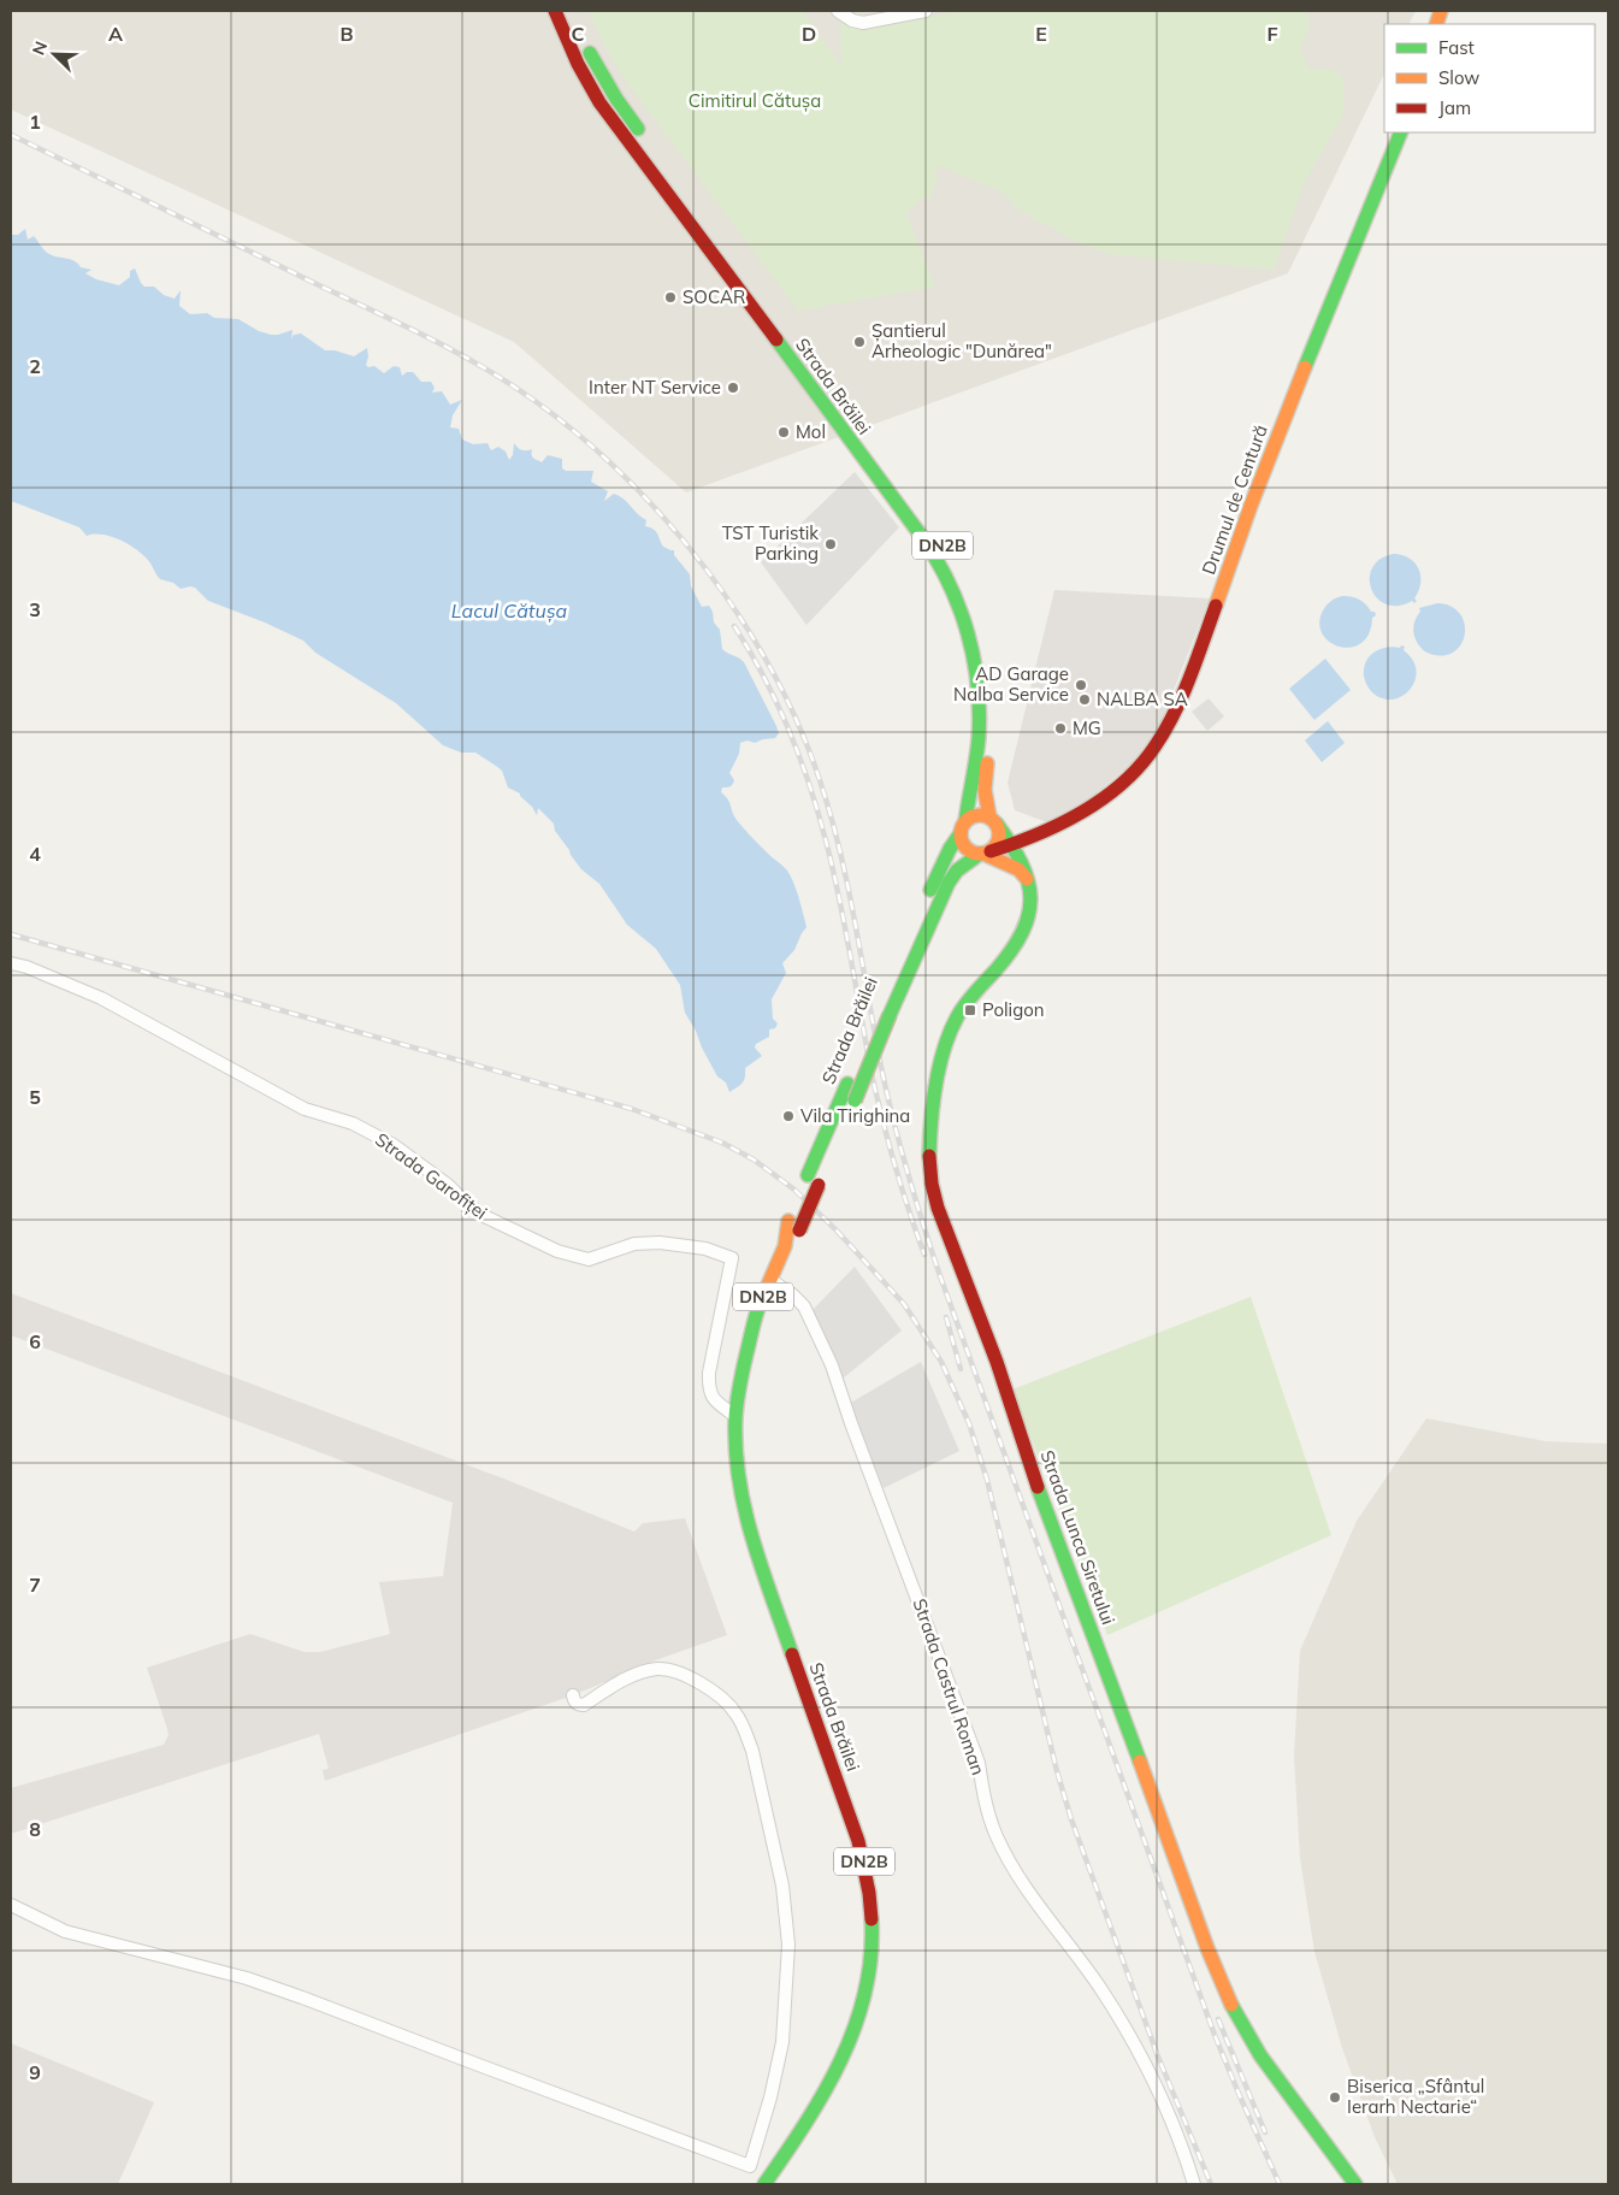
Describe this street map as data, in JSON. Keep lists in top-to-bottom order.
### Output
{
  "streets": {
    "main road": [
      "Strada Brăilei",
      "Drumul de Centură",
      "DN2B",
      "Strada Lunca Siretului"
    ],
    "street": ["Strada Garofiței", "Strada Castrul Roman"]
  },
  "crossings": [
    ["Strada Brăilei", "Drumul de Centură"],
    ["Strada Brăilei", "DN2B"],
    ["Strada Brăilei", "Strada Garofiței"],
    ["Strada Brăilei", "Strada Lunca Siretului"],
    ["Strada Brăilei", "Strada Castrul Roman"],
    ["Drumul de Centură", "DN2B"],
    ["Drumul de Centură", "Strada Lunca Siretului"],
    ["DN2B", "Strada Lunca Siretului"]
  ],
  "water": ["Lacul Cătușa"],
  "parks": ["Cimitirul Cătușa"],
  "places": {
    "other": [
      "SOCAR",
      "Șantierul Arheologic \"Dunărea\"",
      "Inter NT Service",
      "Mol",
      "TST Turistik Parking",
      "AD Garage Nalba Service",
      "NALBA SA",
      "MG",
      "Vila Tirighina",
      "Biserica „Sfântul Ierarh Nectarie“"
    ],
    "transit": ["Poligon"]
  },
  "legend": ["Fast", "Slow", "Jam"],
  "north": "top left",
  "grid": {
    "columns": [
      "A",
      "B",
      "C",
      "D",
      "E",
      "F"
    ],
    "rows": [
      "1",
      "2",
      "3",
      "4",
      "5",
      "6",
      "7",
      "8",
      "9"
    ]
  }
}
